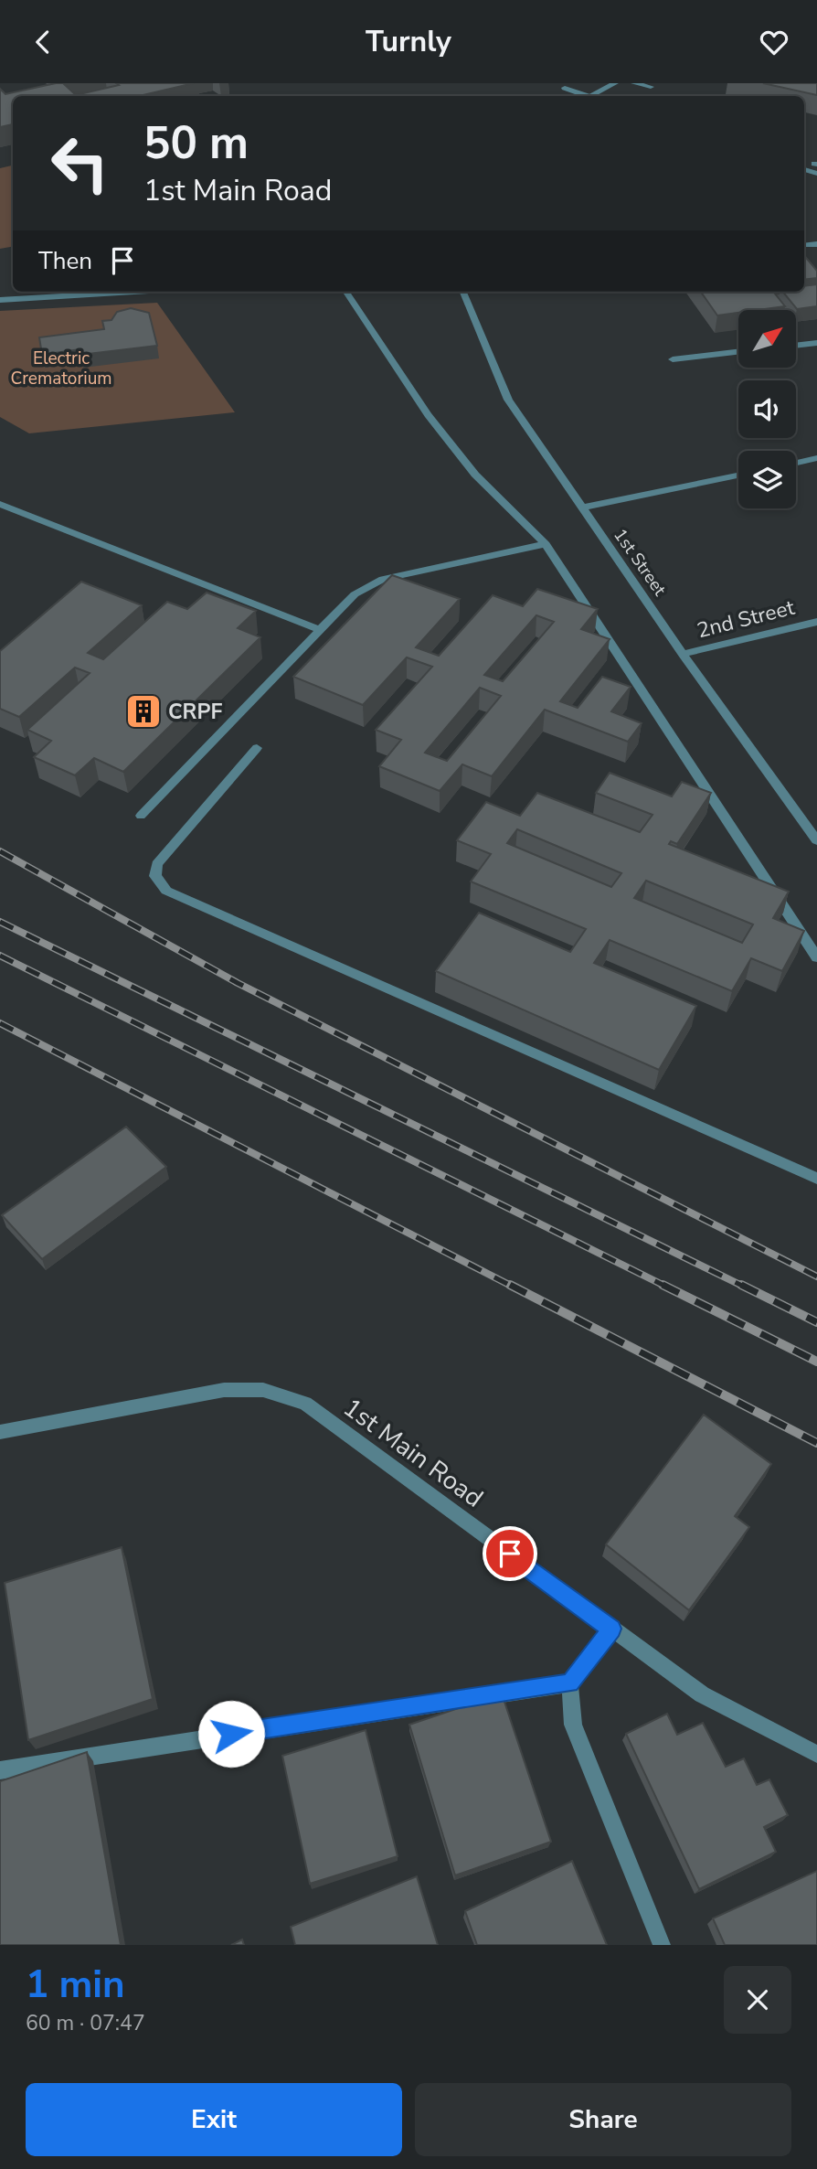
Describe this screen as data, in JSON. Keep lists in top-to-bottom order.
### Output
{
  "streets": {
    "street": ["1st Street", "2nd Street", "1st Main Road"]
  },
  "crossings": [
    ["1st Street", "2nd Street"]
  ],
  "parks": ["Electric Crematorium"],
  "places": {
    "building": ["CRPF"]
  },
  "north": "top right",
  "page": {
    "header": "Turnly",
    "turn": ["50 m", "1st Main Road"],
    "then": "Then",
    "heading": ["1 min", "60 m · 07:47"],
    "buttons": ["Exit", "Share"]
  }
}
